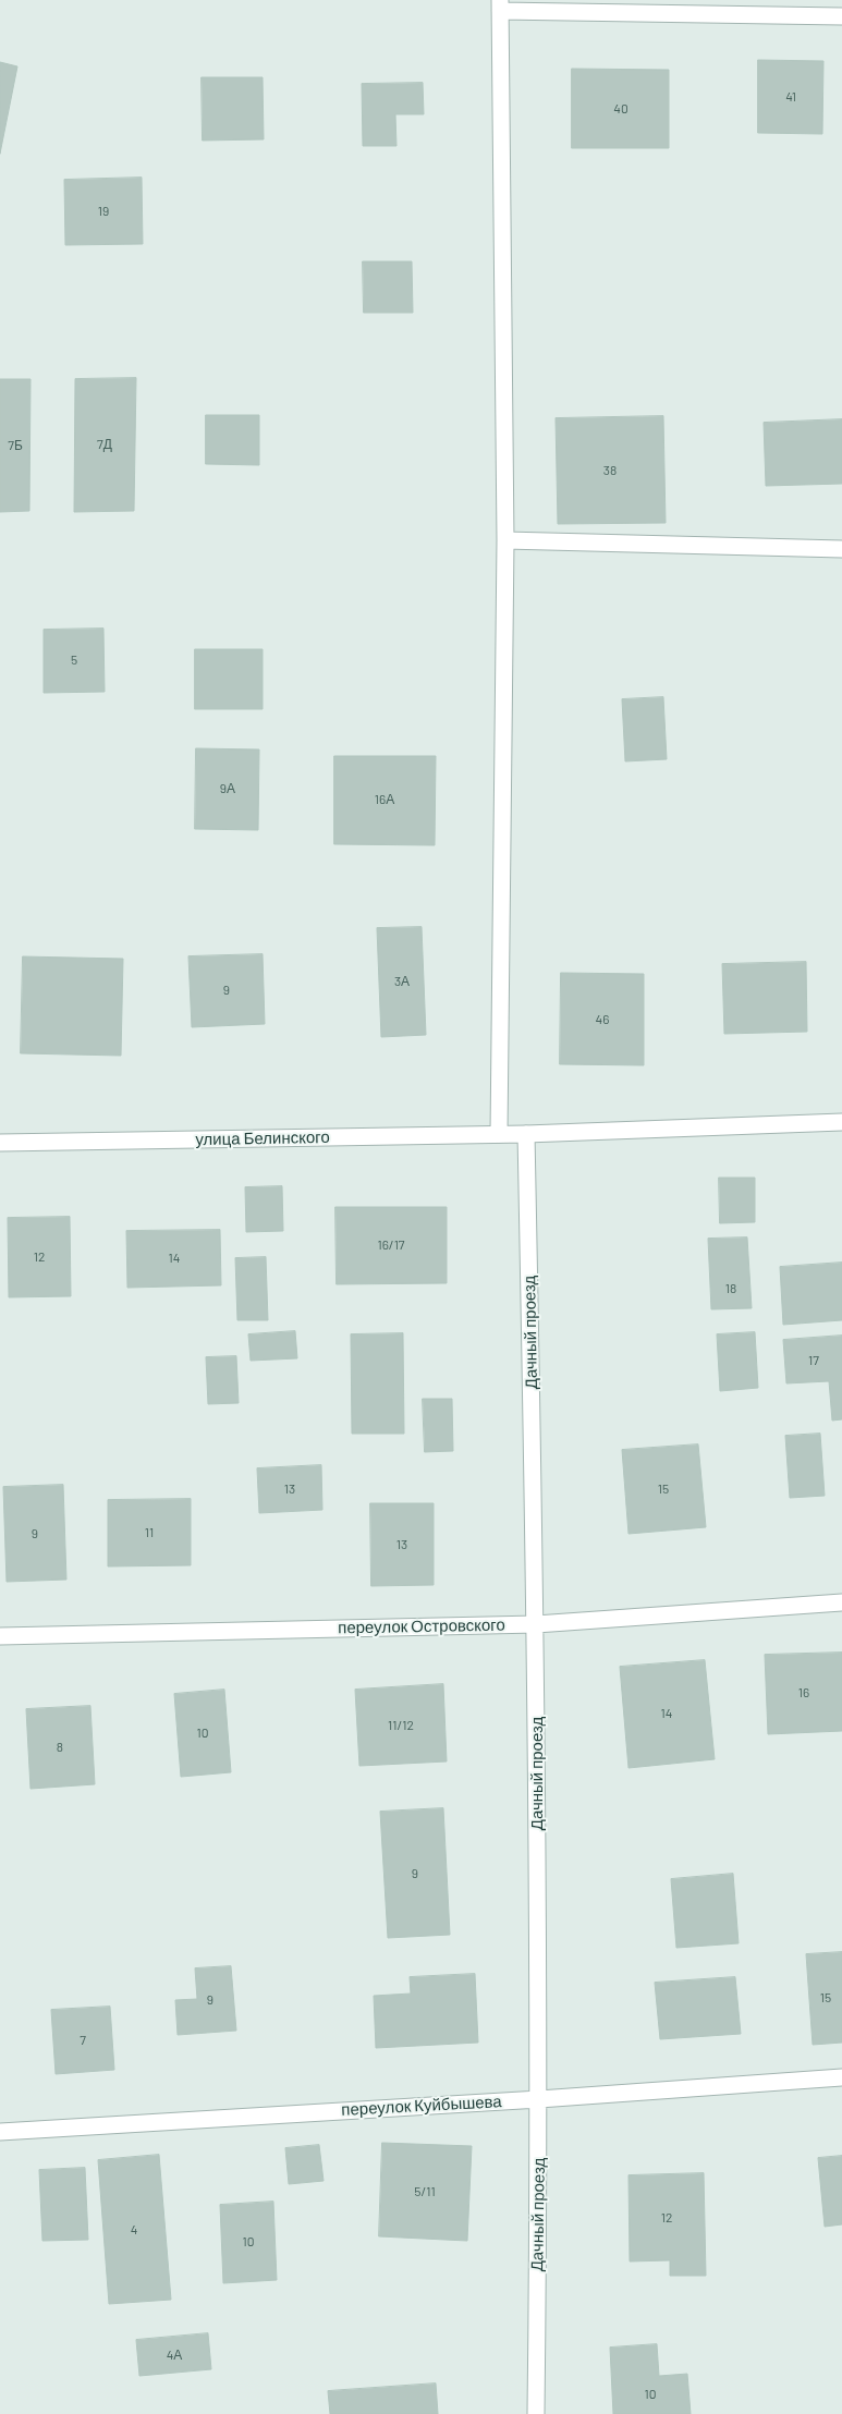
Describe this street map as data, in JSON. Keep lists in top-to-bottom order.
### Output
{
  "streets": {
    "street": [
      "улица Белинского",
      "Дачный проезд",
      "переулок Островского",
      "переулок Куйбышева"
    ]
  },
  "crossings": [
    ["улица Белинского", "Дачный проезд"],
    ["Дачный проезд", "переулок Островского"],
    ["Дачный проезд", "переулок Куйбышева"]
  ],
  "house_numbers": [
    "41",
    "40",
    "19",
    "7Д",
    "7Б",
    "38",
    "5",
    "9А",
    "16А",
    "3А",
    "9",
    "46",
    "16/17",
    "12",
    "14",
    "18",
    "17",
    "13",
    "15",
    "11",
    "9",
    "13",
    "16",
    "14",
    "11/12",
    "10",
    "8",
    "9",
    "15",
    "9",
    "7",
    "5/11",
    "12",
    "4",
    "10",
    "4А",
    "10"
  ]
}
